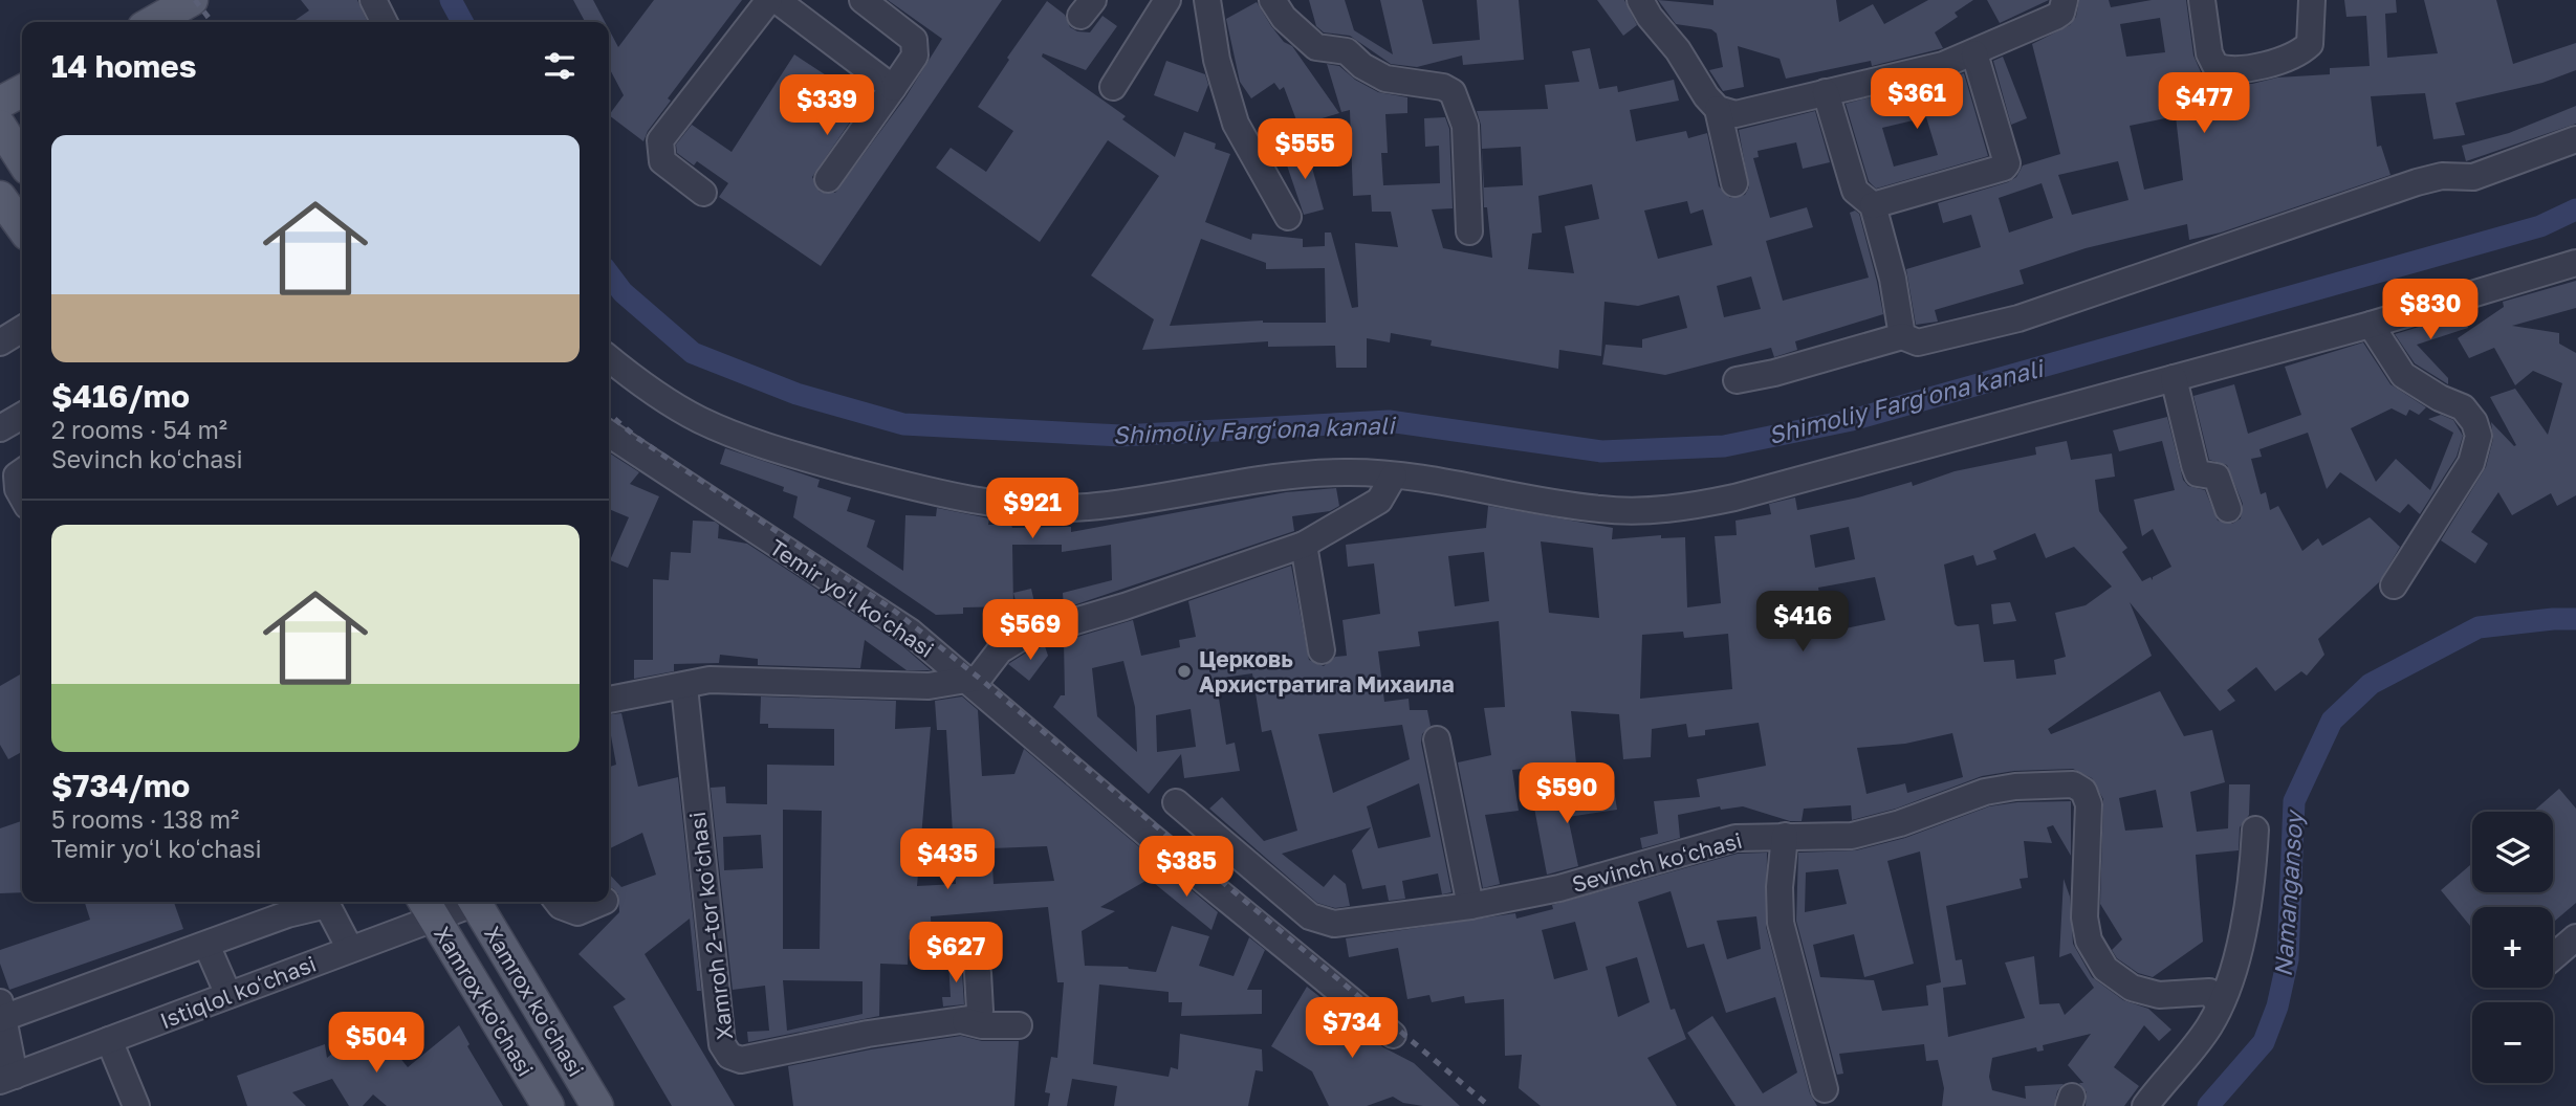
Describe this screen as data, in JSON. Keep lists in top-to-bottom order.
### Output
{
  "streets": {
    "main road": ["Xamrox ko'chasi", "Xamrox koʻchasi"],
    "street": [
      "Temir yoʻl koʻchasi",
      "Sevinch koʻchasi",
      "Xamroh 2-tor koʻchasi",
      "Istiqlol koʻchasi"
    ]
  },
  "crossings": [
    ["Istiqlol koʻchasi", "Xamrox ko'chasi"]
  ],
  "water": ["Shimoliy Fargʻona kanali", "Namangansoy"],
  "places": ["Церковь Архистратига Михаила"],
  "page": {
    "heading": "14 homes",
    "price": [
      "$361",
      "$477",
      "$339",
      "$555",
      "$830",
      "$921",
      "$416",
      "$569",
      "$590",
      "$435",
      "$385",
      "$627",
      "$734",
      "$504"
    ],
    "list": [
      {
        "name": "$416/mo",
        "note": "2 rooms · 54 m² · Sevinch koʻchasi"
      },
      {
        "name": "$734/mo",
        "note": "5 rooms · 138 m² · Temir yoʻl koʻchasi"
      }
    ],
    "map_buttons": ["+", "−"]
  }
}
